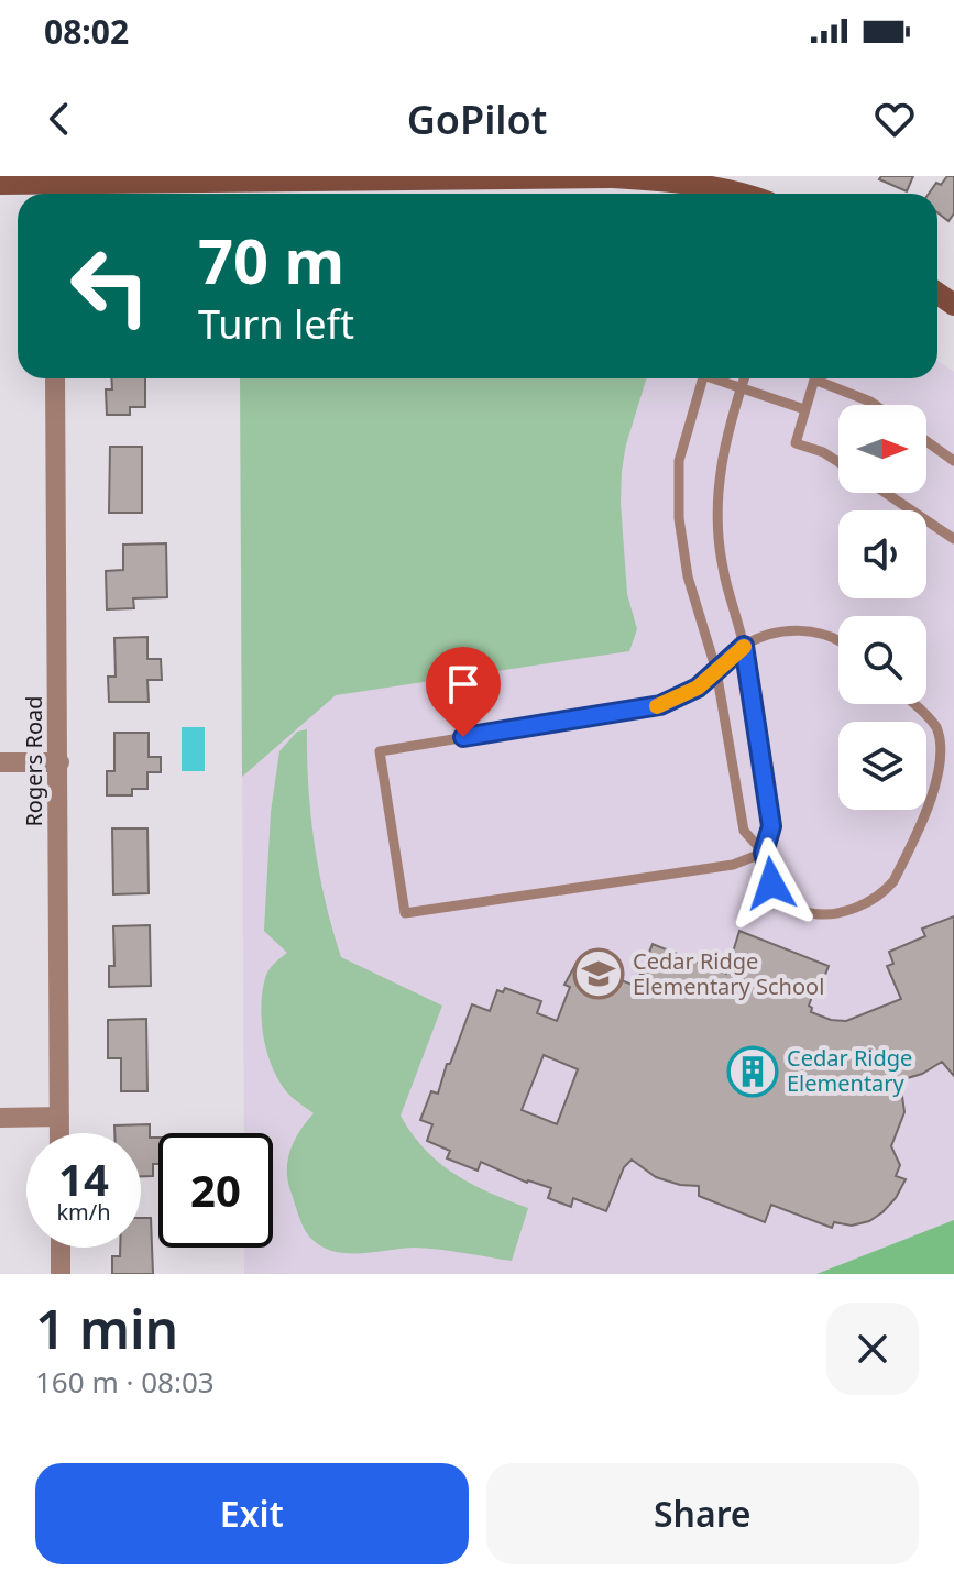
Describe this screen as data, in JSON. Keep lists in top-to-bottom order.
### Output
{
  "streets": {
    "street": ["Rogers Road"]
  },
  "places": {
    "school or university": ["Cedar Ridge Elementary School"],
    "building": ["Cedar Ridge Elementary"]
  },
  "north": "right",
  "page": {
    "status": "08:02",
    "header": "GoPilot",
    "turn": ["70 m", "Turn left"],
    "speed": "14 km/h",
    "limit": "20",
    "heading": ["1 min", "160 m · 08:03"],
    "buttons": ["Exit", "Share"]
  }
}
